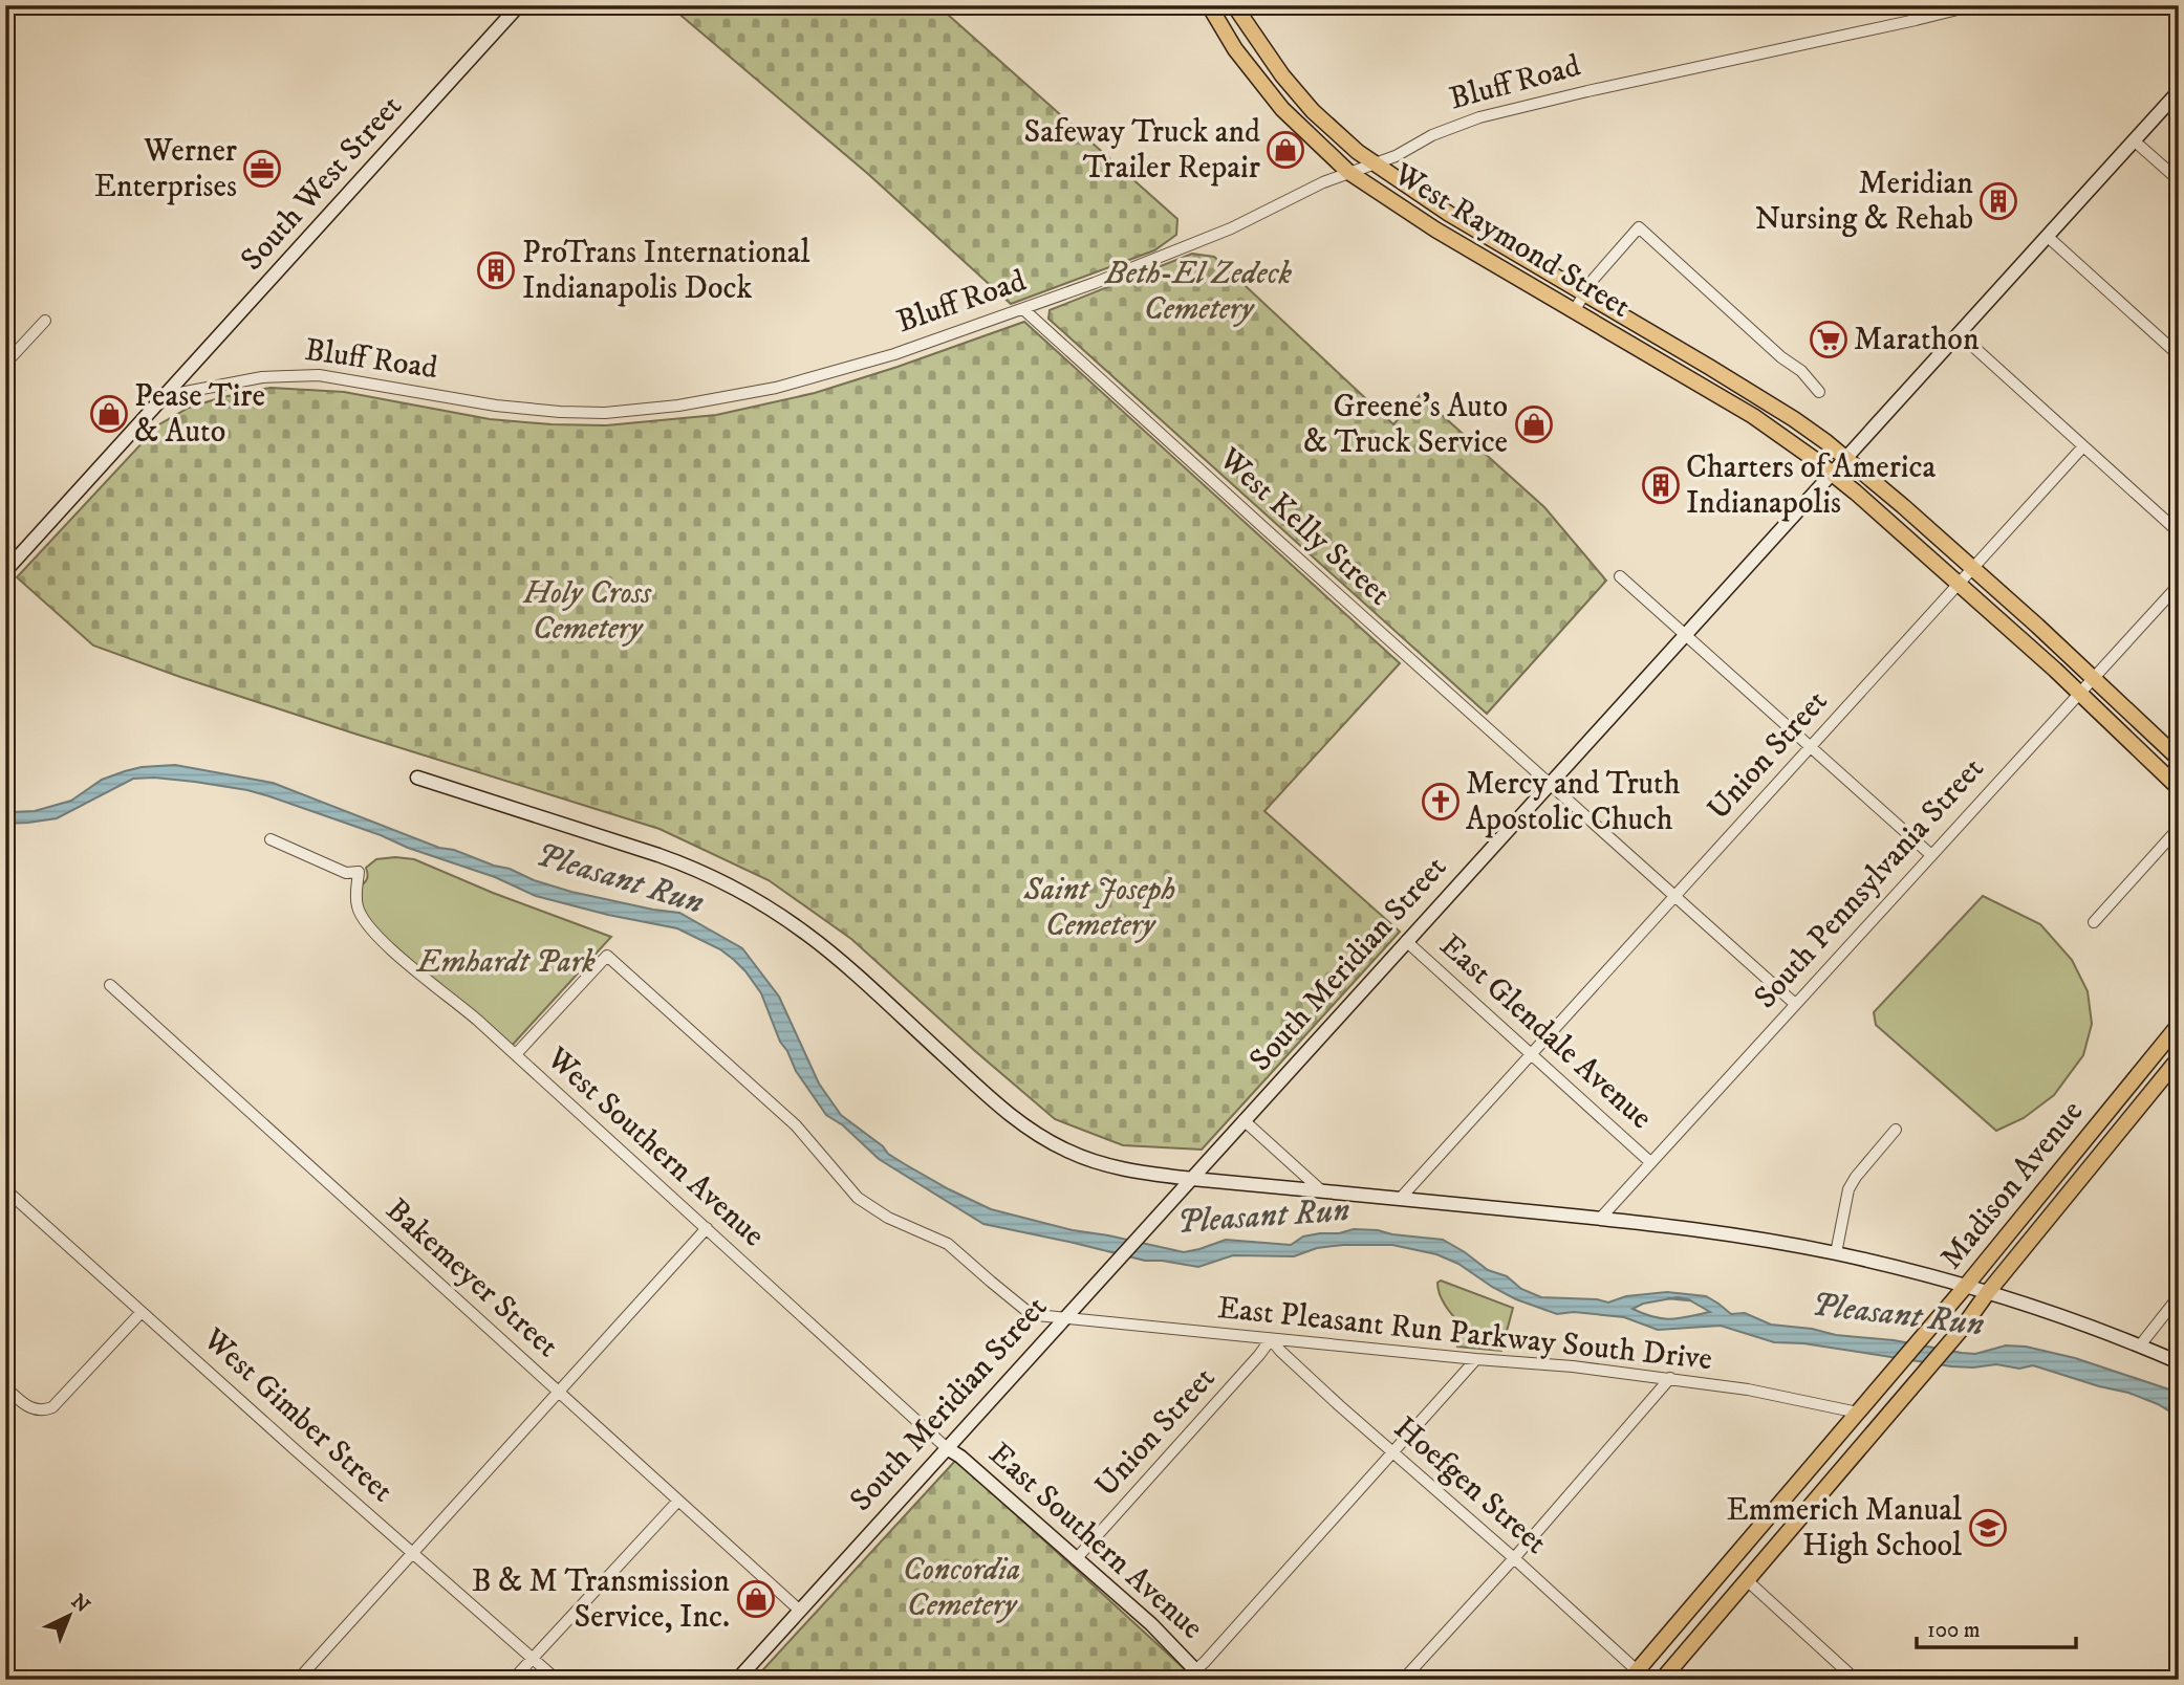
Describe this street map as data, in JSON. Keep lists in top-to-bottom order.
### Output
{
  "streets": {
    "main road": [
      "South West Street",
      "West Raymond Street",
      "South Meridian Street",
      "Madison Avenue",
      "East Southern Avenue"
    ],
    "street": [
      "Bluff Road",
      "West Kelly Street",
      "Union Street",
      "South Pennsylvania Street",
      "East Glendale Avenue",
      "West Southern Avenue",
      "Bakemeyer Street",
      "East Pleasant Run Parkway South Drive",
      "West Gimber Street",
      "Hoefgen Street"
    ]
  },
  "crossings": [
    ["Bluff Road", "South West Street"],
    ["Bluff Road", "West Raymond Street"],
    ["Bluff Road", "West Kelly Street"],
    ["West Raymond Street", "Union Street"],
    ["West Raymond Street", "South Pennsylvania Street"],
    ["West Raymond Street", "South Meridian Street"],
    ["West Kelly Street", "Union Street"],
    ["West Kelly Street", "South Pennsylvania Street"],
    ["West Kelly Street", "South Meridian Street"],
    ["Union Street", "East Glendale Avenue"],
    ["Union Street", "East Pleasant Run Parkway South Drive"],
    ["Union Street", "Hoefgen Street"],
    ["Union Street", "East Southern Avenue"],
    ["South Pennsylvania Street", "East Glendale Avenue"],
    ["South Meridian Street", "East Glendale Avenue"],
    ["South Meridian Street", "West Southern Avenue"],
    ["South Meridian Street", "Bakemeyer Street"],
    ["South Meridian Street", "East Pleasant Run Parkway South Drive"],
    ["South Meridian Street", "East Southern Avenue"],
    ["West Southern Avenue", "East Pleasant Run Parkway South Drive"],
    ["West Southern Avenue", "East Southern Avenue"],
    ["Madison Avenue", "East Pleasant Run Parkway South Drive"],
    ["Madison Avenue", "Hoefgen Street"],
    ["East Pleasant Run Parkway South Drive", "Hoefgen Street"]
  ],
  "water": ["Pleasant Run"],
  "parks": [
    "Beth-El Zedeck Cemetery",
    "Holy Cross Cemetery",
    "Saint Joseph Cemetery",
    "Emhardt Park",
    "Concordia Cemetery"
  ],
  "places": {
    "shop": [
      "Safeway Truck and Trailer Repair",
      "Pease Tire & Auto",
      "Greene's Auto & Truck Service",
      "B & M Transmission Service, Inc."
    ],
    "office": ["Werner Enterprises"],
    "building": ["Meridian Nursing & Rehab", "ProTrans International Indianapolis Dock", "Charters of America Indianapolis"],
    "supermarket": ["Marathon"],
    "church": ["Mercy and Truth Apostolic Chuch"],
    "school or university": ["Emmerich Manual High School"]
  },
  "scale_bar": "100 m",
  "north": "top right"
}
